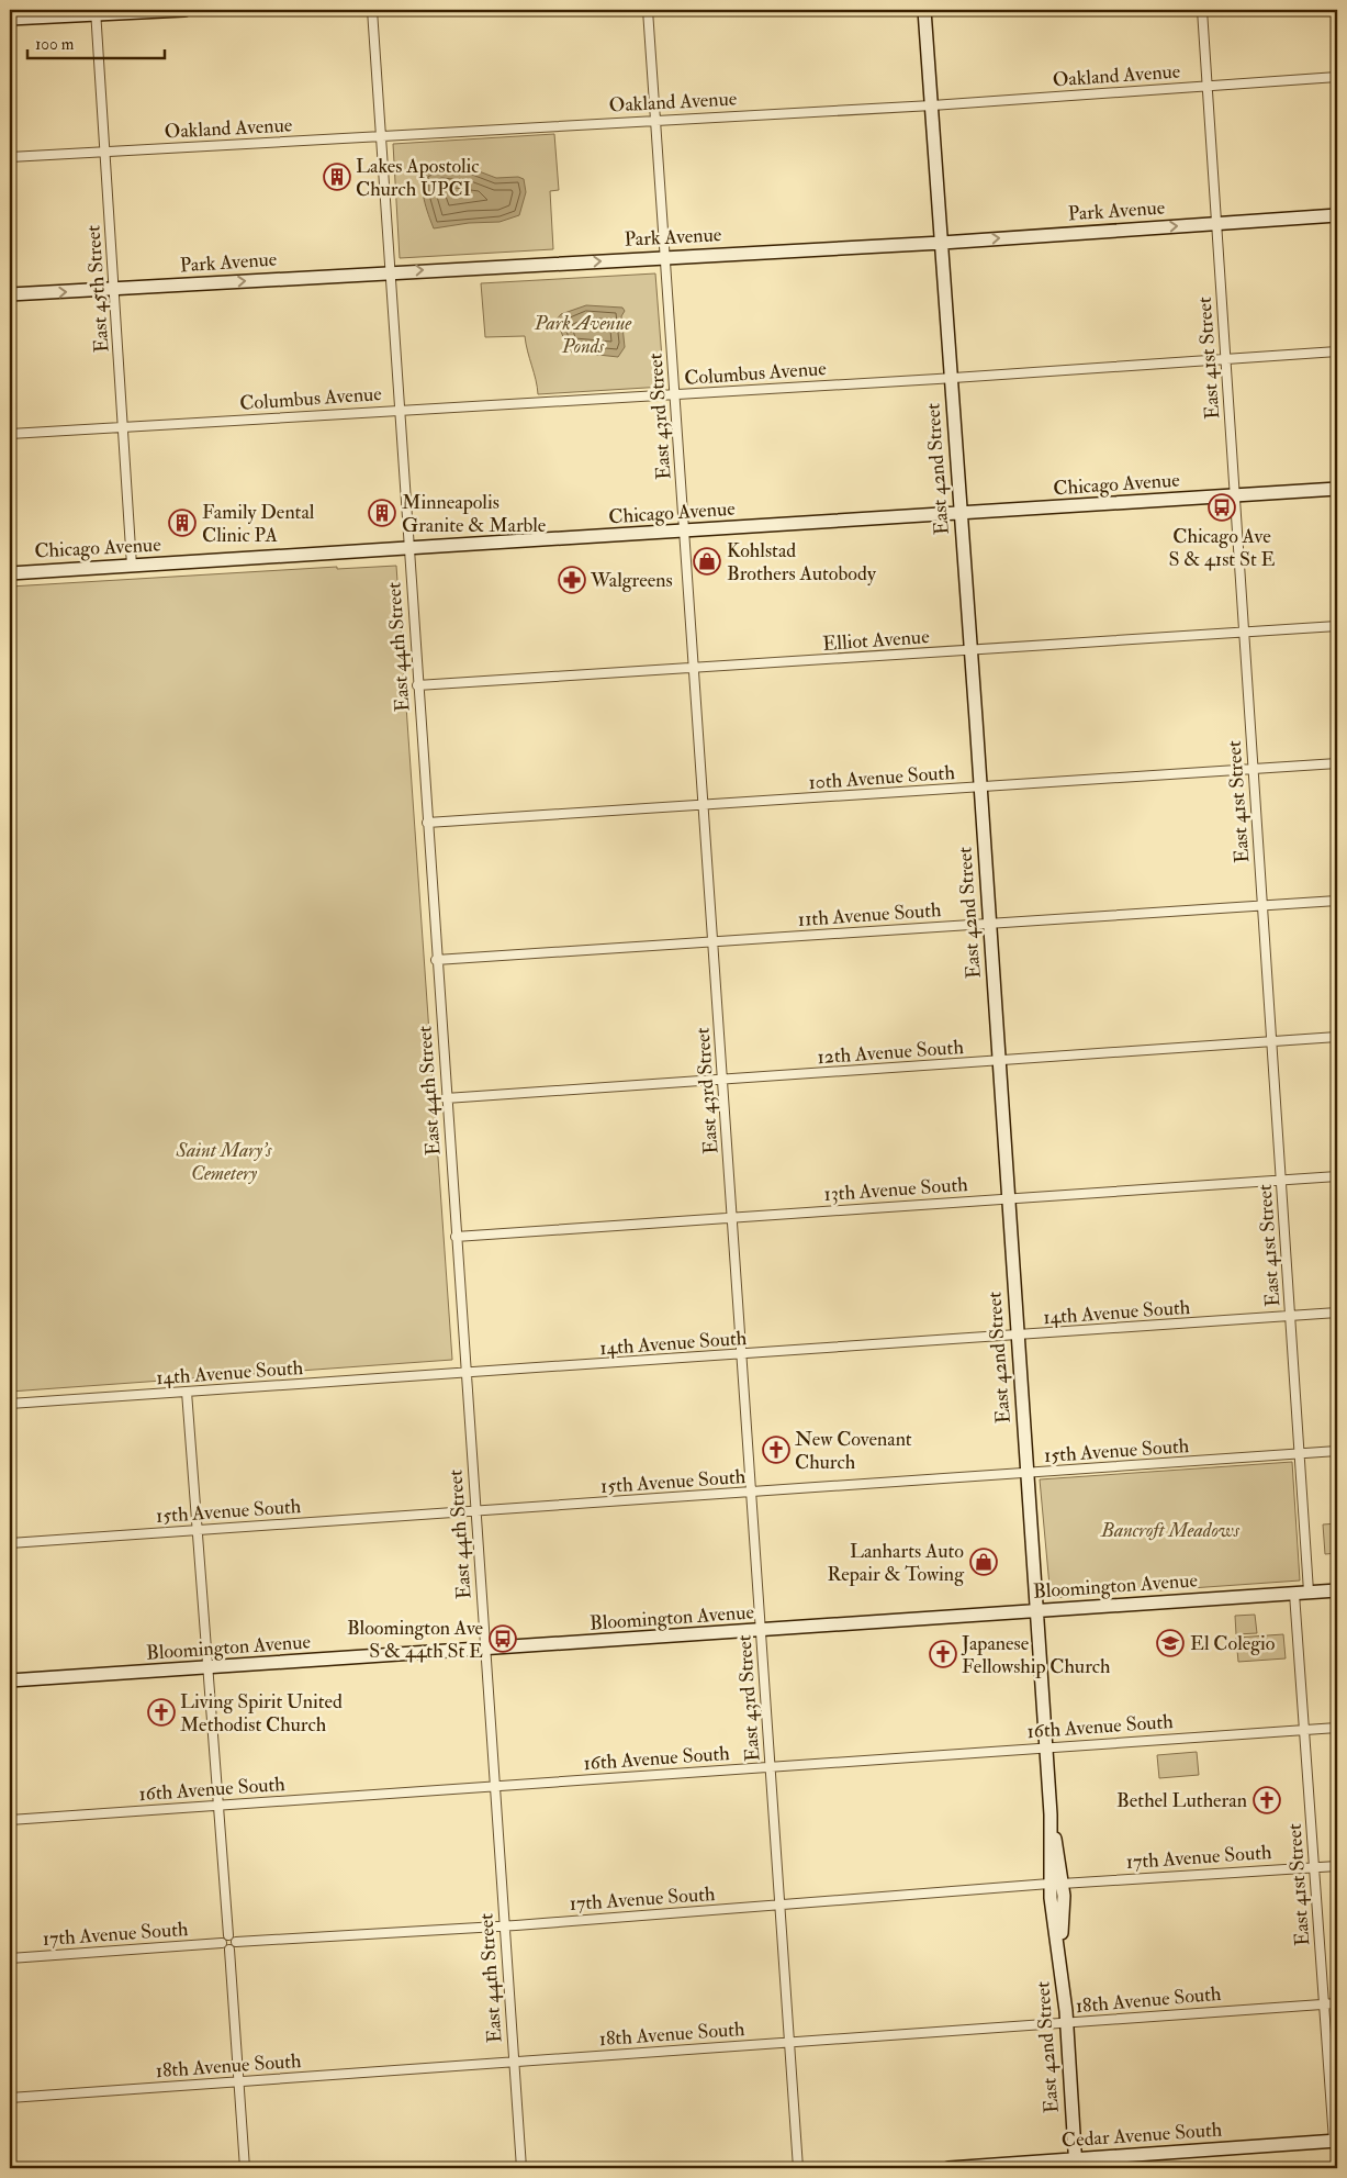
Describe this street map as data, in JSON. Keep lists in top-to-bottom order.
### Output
{
  "streets": {
    "street": [
      "Oakland Avenue",
      "Park Avenue",
      "East 45th Street",
      "East 41st Street",
      "Columbus Avenue",
      "East 43rd Street",
      "East 42nd Street",
      "Chicago Avenue",
      "Elliot Avenue",
      "East 44th Street",
      "10th Avenue South",
      "11th Avenue South",
      "12th Avenue South",
      "13th Avenue South",
      "14th Avenue South",
      "15th Avenue South",
      "Bloomington Avenue",
      "16th Avenue South",
      "17th Avenue South",
      "18th Avenue South",
      "Cedar Avenue South"
    ]
  },
  "crossings": [
    ["Oakland Avenue", "East 45th Street"],
    ["Oakland Avenue", "East 41st Street"],
    ["Oakland Avenue", "East 43rd Street"],
    ["Oakland Avenue", "East 42nd Street"],
    ["Oakland Avenue", "East 44th Street"],
    ["Park Avenue", "East 45th Street"],
    ["Park Avenue", "East 41st Street"],
    ["Park Avenue", "East 43rd Street"],
    ["Park Avenue", "East 42nd Street"],
    ["Park Avenue", "East 44th Street"],
    ["East 45th Street", "Columbus Avenue"],
    ["East 45th Street", "Chicago Avenue"],
    ["East 41st Street", "Columbus Avenue"],
    ["East 41st Street", "Chicago Avenue"],
    ["East 41st Street", "Elliot Avenue"],
    ["East 41st Street", "10th Avenue South"],
    ["East 41st Street", "11th Avenue South"],
    ["East 41st Street", "12th Avenue South"],
    ["East 41st Street", "13th Avenue South"],
    ["East 41st Street", "14th Avenue South"],
    ["East 41st Street", "15th Avenue South"],
    ["East 41st Street", "Bloomington Avenue"],
    ["East 41st Street", "16th Avenue South"],
    ["East 41st Street", "17th Avenue South"],
    ["East 41st Street", "18th Avenue South"],
    ["East 41st Street", "Cedar Avenue South"],
    ["Columbus Avenue", "East 43rd Street"],
    ["Columbus Avenue", "East 42nd Street"],
    ["Columbus Avenue", "East 44th Street"],
    ["East 43rd Street", "Chicago Avenue"],
    ["East 43rd Street", "Elliot Avenue"],
    ["East 43rd Street", "10th Avenue South"],
    ["East 43rd Street", "11th Avenue South"],
    ["East 43rd Street", "12th Avenue South"],
    ["East 43rd Street", "13th Avenue South"],
    ["East 43rd Street", "14th Avenue South"],
    ["East 43rd Street", "15th Avenue South"],
    ["East 43rd Street", "Bloomington Avenue"],
    ["East 43rd Street", "16th Avenue South"],
    ["East 43rd Street", "17th Avenue South"],
    ["East 43rd Street", "18th Avenue South"],
    ["East 42nd Street", "Chicago Avenue"],
    ["East 42nd Street", "Elliot Avenue"],
    ["East 42nd Street", "10th Avenue South"],
    ["East 42nd Street", "11th Avenue South"],
    ["East 42nd Street", "12th Avenue South"],
    ["East 42nd Street", "13th Avenue South"],
    ["East 42nd Street", "14th Avenue South"],
    ["East 42nd Street", "15th Avenue South"],
    ["East 42nd Street", "Bloomington Avenue"],
    ["East 42nd Street", "16th Avenue South"],
    ["East 42nd Street", "17th Avenue South"],
    ["East 42nd Street", "18th Avenue South"],
    ["East 42nd Street", "Cedar Avenue South"],
    ["Chicago Avenue", "East 44th Street"],
    ["Elliot Avenue", "East 44th Street"],
    ["East 44th Street", "10th Avenue South"],
    ["East 44th Street", "11th Avenue South"],
    ["East 44th Street", "12th Avenue South"],
    ["East 44th Street", "13th Avenue South"],
    ["East 44th Street", "14th Avenue South"],
    ["East 44th Street", "15th Avenue South"],
    ["East 44th Street", "Bloomington Avenue"],
    ["East 44th Street", "16th Avenue South"],
    ["East 44th Street", "17th Avenue South"],
    ["East 44th Street", "18th Avenue South"]
  ],
  "one_way": ["Park Avenue"],
  "parks": ["Park Avenue Ponds", "Saint Mary's Cemetery", "Bancroft Meadows"],
  "places": {
    "building": ["Lakes Apostolic Church UPCI", "Minneapolis Granite & Marble", "Family Dental Clinic PA"],
    "bus stop": ["Chicago Ave S & 41st St E", "Bloomington Ave S & 44th St E"],
    "shop": ["Kohlstad Brothers Autobody", "Lanharts Auto Repair & Towing"],
    "pharmacy": ["Walgreens"],
    "church": [
      "New Covenant Church",
      "Japanese Fellowship Church",
      "Living Spirit United Methodist Church",
      "Bethel Lutheran"
    ],
    "school or university": ["El Colegio"]
  },
  "scale_bar": "100 m"
}
